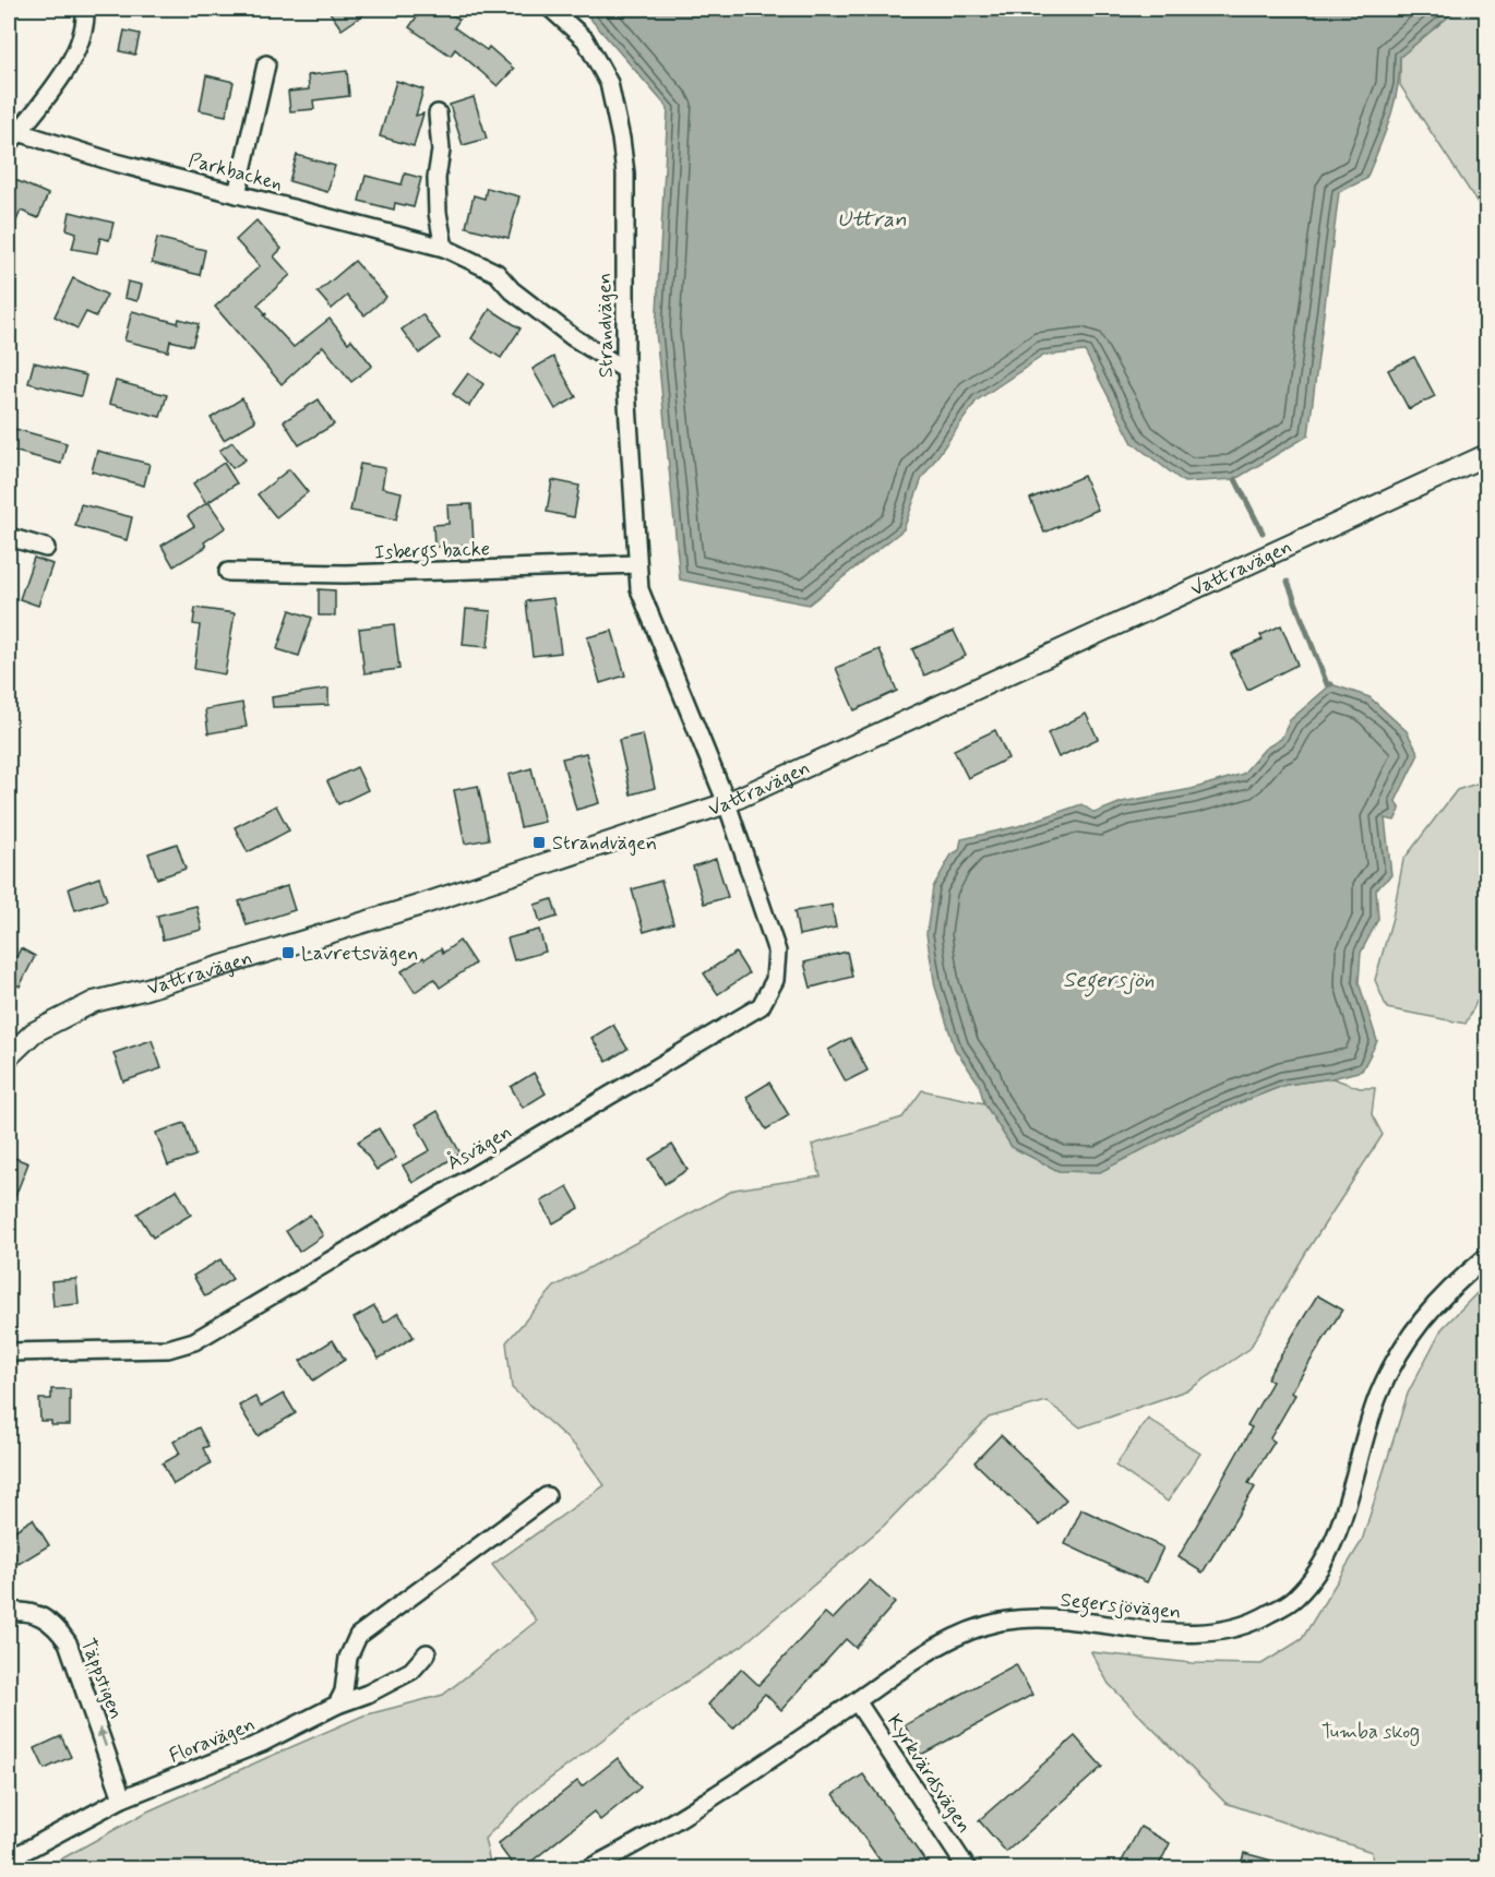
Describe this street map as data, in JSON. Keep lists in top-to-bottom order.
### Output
{
  "streets": {
    "street": [
      "Parkbacken",
      "Strandvägen",
      "Isbergs backe",
      "Vattravägen",
      "Åsvägen",
      "Segersjövägen",
      "Täppstigen",
      "Floravägen",
      "Kyrkvärdsvägen"
    ]
  },
  "crossings": [
    ["Parkbacken", "Strandvägen"],
    ["Strandvägen", "Isbergs backe"],
    ["Strandvägen", "Vattravägen"],
    ["Strandvägen", "Åsvägen"],
    ["Vattravägen", "Åsvägen"],
    ["Segersjövägen", "Kyrkvärdsvägen"],
    ["Täppstigen", "Floravägen"]
  ],
  "one_way": ["Täppstigen"],
  "water": ["Uttran", "Segersjön"],
  "parks": ["Tumba skog"],
  "places": {
    "transit": ["Strandvägen", "Lavretsvägen"]
  }
}
